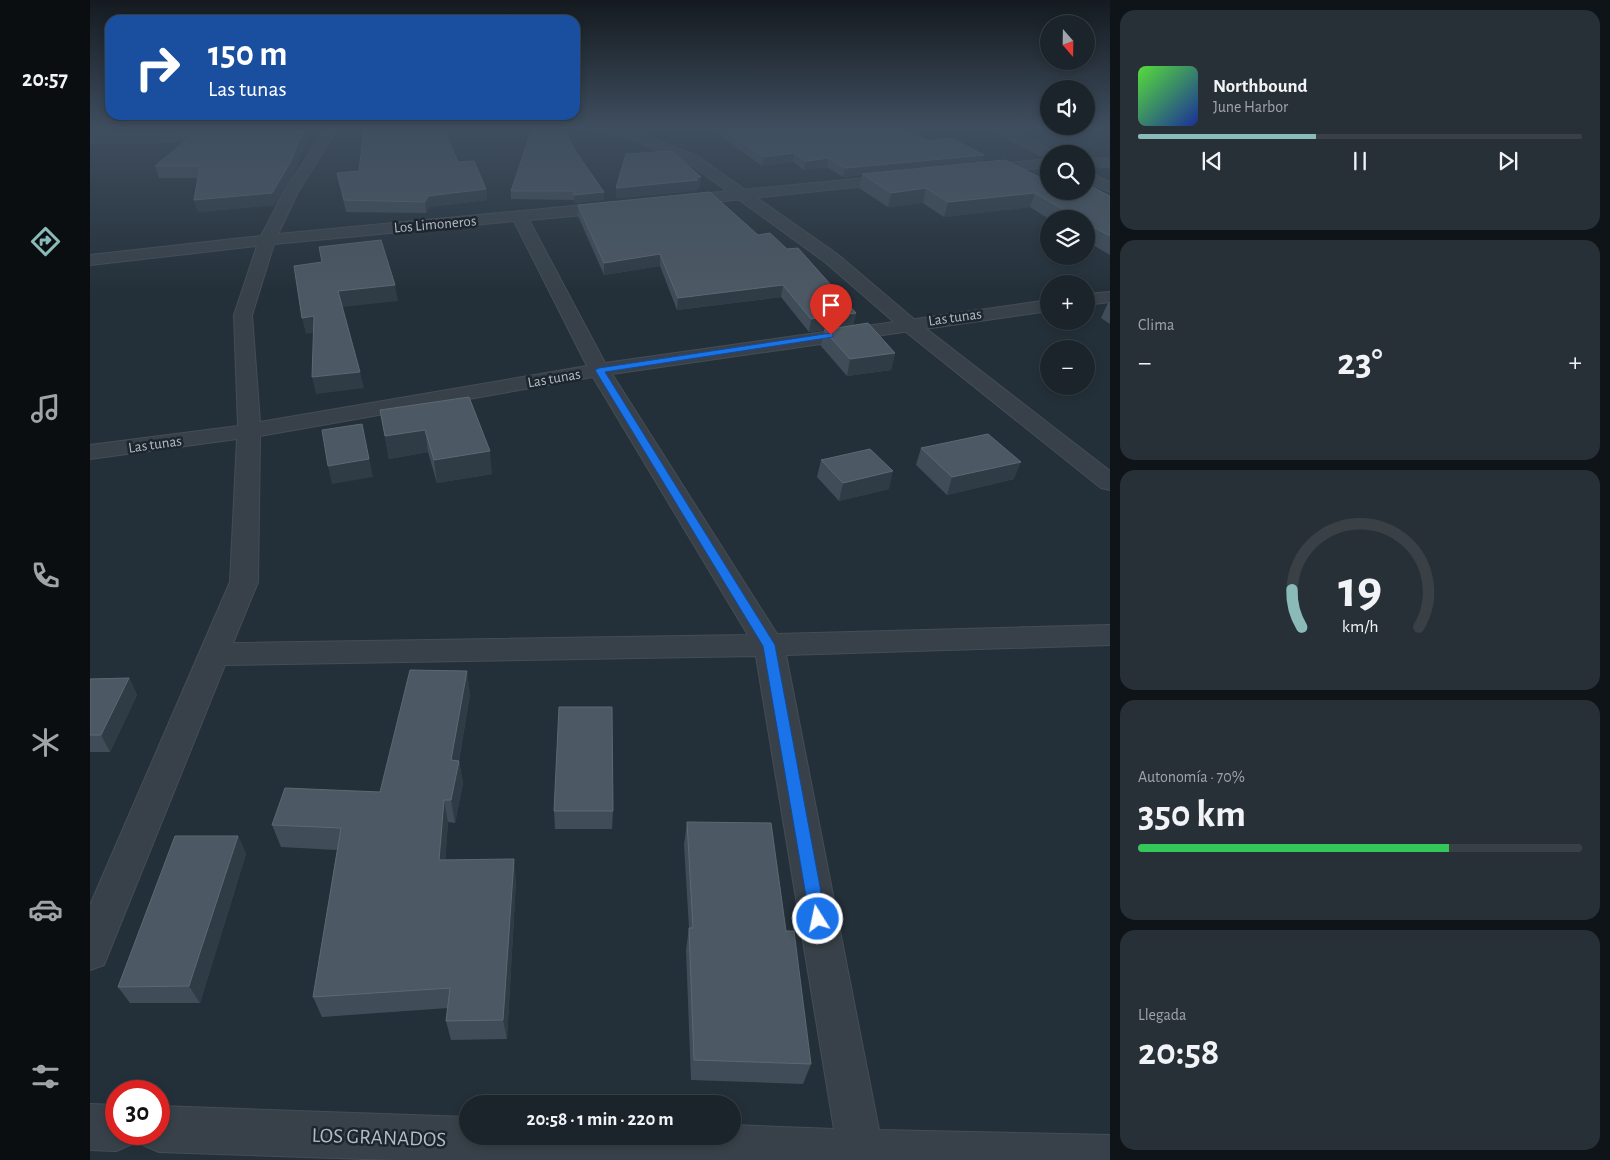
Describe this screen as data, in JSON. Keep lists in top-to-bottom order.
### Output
{
  "streets": {
    "street": ["Los Limoneros", "Las tunas", "LOS GRANADOS"]
  },
  "north": "bottom",
  "page": {
    "tabs": "20:57",
    "map_buttons": ["+", "−"],
    "turn": ["150 m", "Las tunas"],
    "song": ["Northbound", "June Harbor"],
    "tile": [
      "Clima",
      ["Autonomía · 70%", "350 km"],
      ["Llegada", "20:58"]
    ],
    "heat": ["−", "23°", "+"],
    "limit": "30",
    "trip": "20:58 · 1 min · 220 m",
    "gauge": ["19", "km/h"]
  }
}
